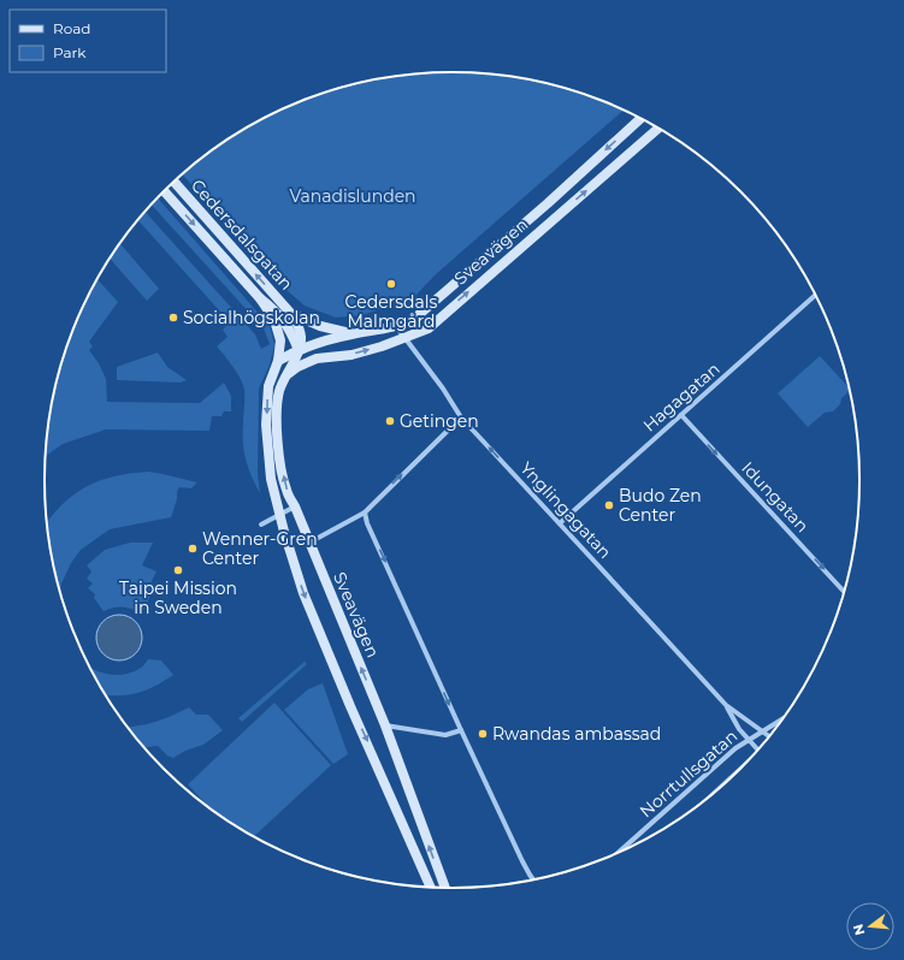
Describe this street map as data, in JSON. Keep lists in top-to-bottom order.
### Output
{
  "streets": {
    "main road": ["Cedersdalsgatan", "Sveavägen"],
    "street": [
      "Hagagatan",
      "Idungatan",
      "Ynglingagatan",
      "Norrtullsgatan"
    ]
  },
  "crossings": [
    ["Cedersdalsgatan", "Sveavägen"],
    ["Sveavägen", "Ynglingagatan"],
    ["Hagagatan", "Idungatan"],
    ["Hagagatan", "Ynglingagatan"],
    ["Ynglingagatan", "Norrtullsgatan"]
  ],
  "one_way": ["Idungatan"],
  "parks": ["Vanadislunden"],
  "places": [
    "Cedersdals Malmgård",
    "Socialhögskolan",
    "Getingen",
    "Budo Zen Center",
    "Wenner-Gren Center",
    "Taipei Mission in Sweden",
    "Rwandas ambassad"
  ],
  "legend": ["Road", "Park"],
  "north": "left"
}
